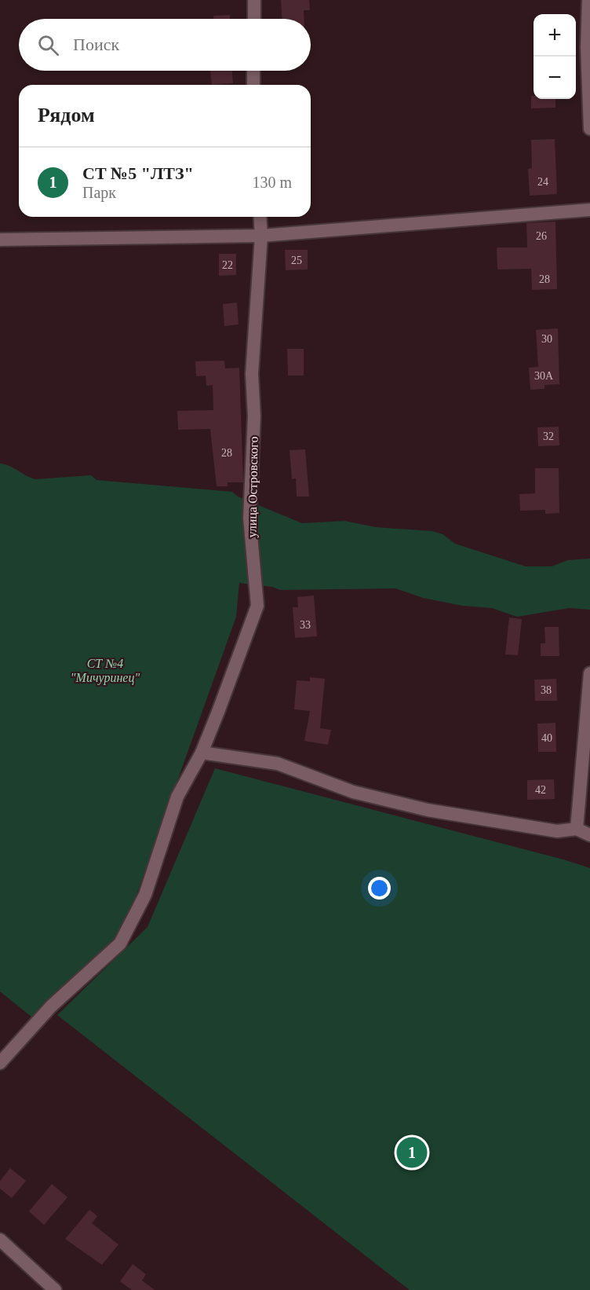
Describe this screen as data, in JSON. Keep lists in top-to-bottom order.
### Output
{
  "streets": {
    "street": ["улица Островского"]
  },
  "parks": ["СТ №4 \"Мичуринец\""],
  "house_numbers": [
    "24",
    "26",
    "25",
    "22",
    "28",
    "30",
    "30А",
    "32",
    "28",
    "33",
    "38",
    "40",
    "42"
  ],
  "page": {
    "map_buttons": ["+", "−"],
    "search": "Поиск",
    "heading": "Рядом",
    "list": [
      {
        "mark": "1",
        "name": "СТ №5 \"ЛТЗ\"",
        "note": "Парк",
        "value": "130 m"
      }
    ],
    "pins": "1"
  }
}
